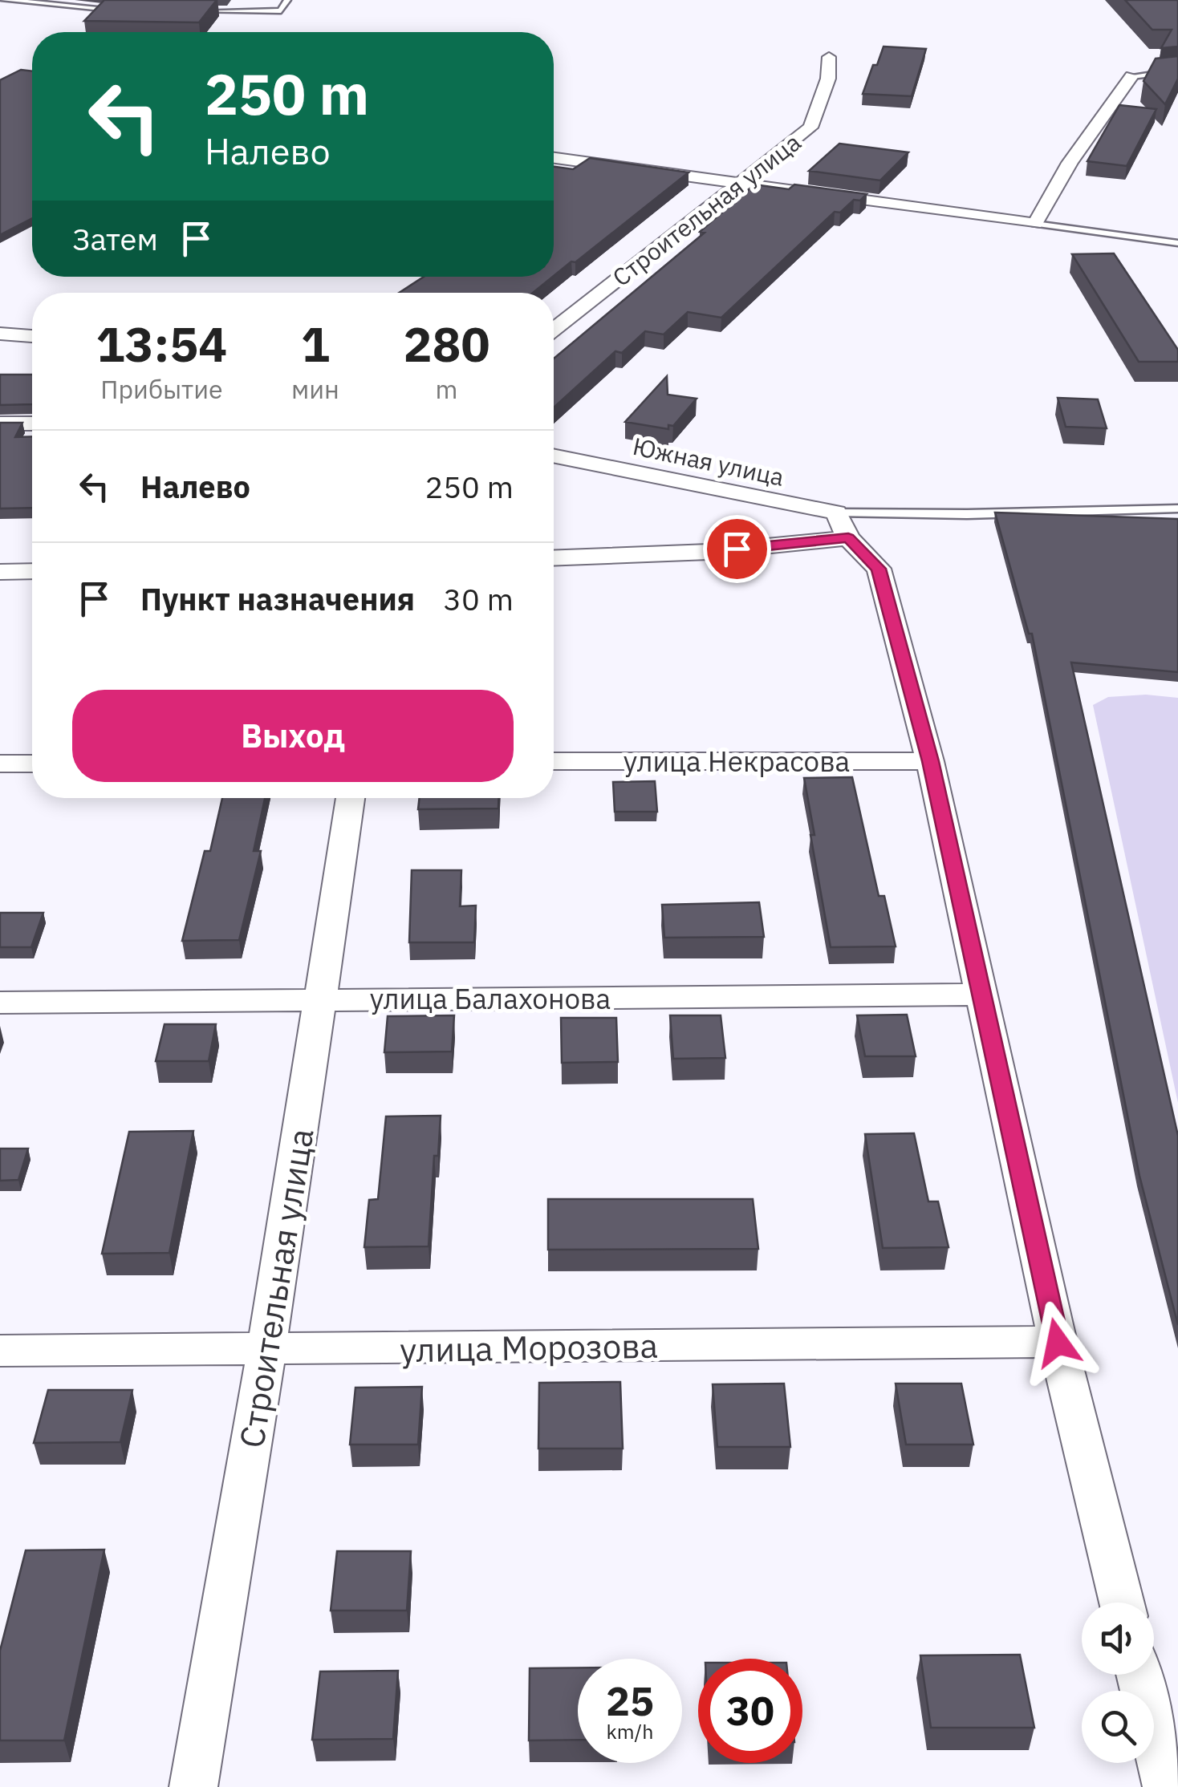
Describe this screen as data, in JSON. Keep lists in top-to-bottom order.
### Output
{
  "streets": {
    "street": [
      "Строительная улица",
      "Южная улица",
      "улица Некрасова",
      "улица Балахонова",
      "улица Морозова"
    ]
  },
  "crossings": [
    ["Строительная улица", "улица Балахонова"],
    ["Строительная улица", "улица Морозова"]
  ],
  "page": {
    "turn": ["250 m", "Налево"],
    "then": "Затем",
    "eta": [
      "13:54",
      "Прибытие",
      "1",
      "мин",
      "280",
      "m"
    ],
    "list": [
      {
        "name": "Налево",
        "value": "250 m"
      },
      {
        "name": "Пункт назначения",
        "value": "30 m"
      }
    ],
    "buttons": "Выход",
    "speed": "25 km/h",
    "limit": "30"
  }
}
